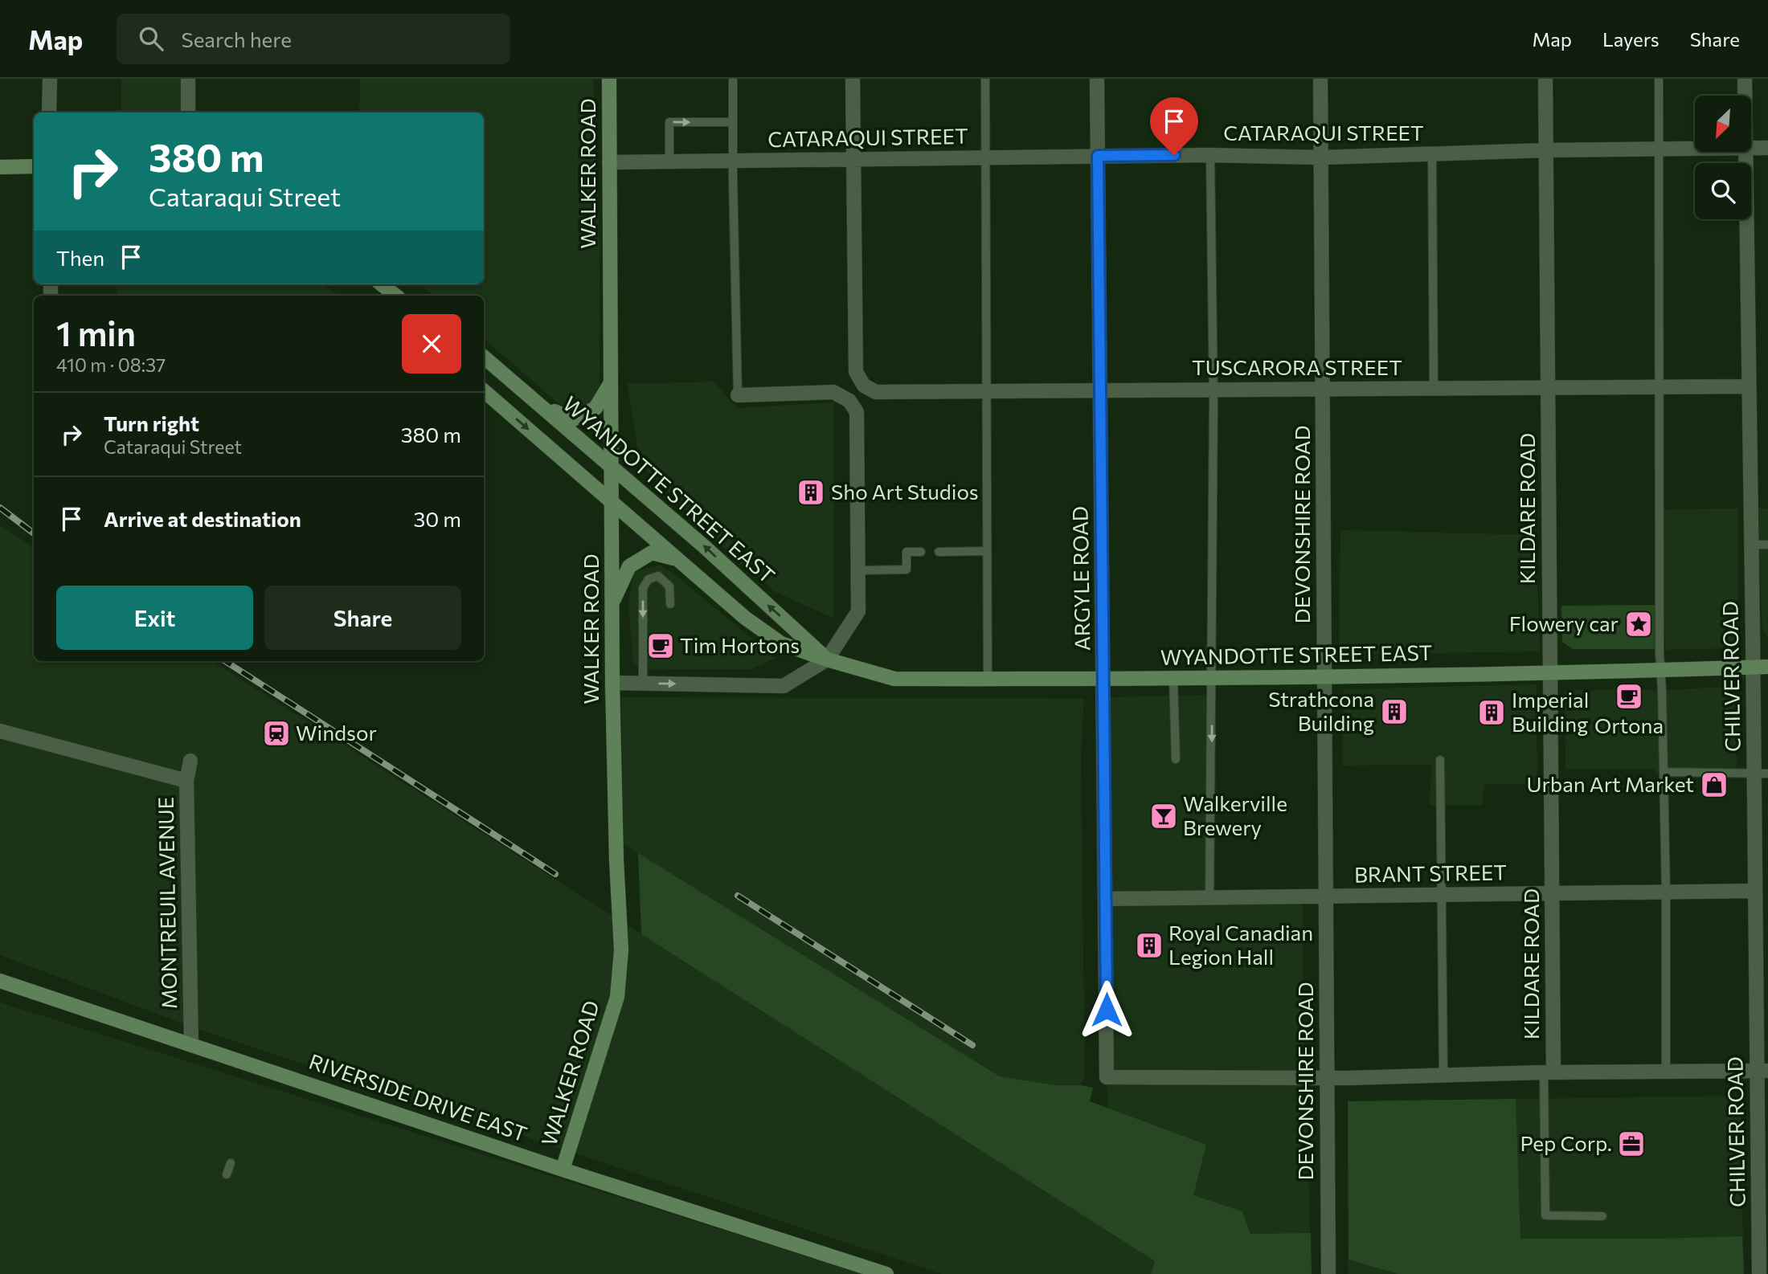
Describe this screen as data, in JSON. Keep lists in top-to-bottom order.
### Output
{
  "streets": {
    "main road": ["WALKER ROAD", "WYANDOTTE STREET EAST", "RIVERSIDE DRIVE EAST"],
    "street": [
      "CATARAQUI STREET",
      "TUSCARORA STREET",
      "KILDARE ROAD",
      "DEVONSHIRE ROAD",
      "ARGYLE ROAD",
      "CHILVER ROAD",
      "BRANT STREET",
      "MONTREUIL AVENUE"
    ]
  },
  "crossings": [
    ["CATARAQUI STREET", "WALKER ROAD"],
    ["CATARAQUI STREET", "TUSCARORA STREET"],
    ["CATARAQUI STREET", "KILDARE ROAD"],
    ["CATARAQUI STREET", "DEVONSHIRE ROAD"],
    ["CATARAQUI STREET", "ARGYLE ROAD"],
    ["WALKER ROAD", "WYANDOTTE STREET EAST"],
    ["WALKER ROAD", "RIVERSIDE DRIVE EAST"],
    ["TUSCARORA STREET", "KILDARE ROAD"],
    ["TUSCARORA STREET", "DEVONSHIRE ROAD"],
    ["TUSCARORA STREET", "ARGYLE ROAD"],
    ["TUSCARORA STREET", "CHILVER ROAD"],
    ["WYANDOTTE STREET EAST", "KILDARE ROAD"],
    ["WYANDOTTE STREET EAST", "DEVONSHIRE ROAD"],
    ["WYANDOTTE STREET EAST", "ARGYLE ROAD"],
    ["WYANDOTTE STREET EAST", "CHILVER ROAD"],
    ["KILDARE ROAD", "BRANT STREET"],
    ["DEVONSHIRE ROAD", "ARGYLE ROAD"],
    ["DEVONSHIRE ROAD", "BRANT STREET"],
    ["ARGYLE ROAD", "BRANT STREET"],
    ["CHILVER ROAD", "BRANT STREET"],
    ["MONTREUIL AVENUE", "RIVERSIDE DRIVE EAST"]
  ],
  "places": {
    "building": [
      "Sho Art Studios",
      "Strathcona Building",
      "Imperial Building",
      "Royal Canadian Legion Hall"
    ],
    "place": ["Flowery car"],
    "cafe": ["Tim Hortons", "Ortona"],
    "station": ["Windsor"],
    "shop": ["Urban Art Market"],
    "bar": ["Walkerville Brewery"],
    "office": ["Pep Corp."]
  },
  "north": "bottom left",
  "page": {
    "header": "Map",
    "search": "Search here",
    "nav": ["Map", "Layers", "Share"],
    "turn": ["380 m", "Cataraqui Street"],
    "then": "Then",
    "heading": ["1 min", "410 m · 08:37"],
    "list": [
      {
        "name": "Turn right",
        "note": "Cataraqui Street",
        "value": "380 m"
      },
      {
        "name": "Arrive at destination",
        "value": "30 m"
      }
    ],
    "buttons": ["Exit", "Share"]
  }
}
